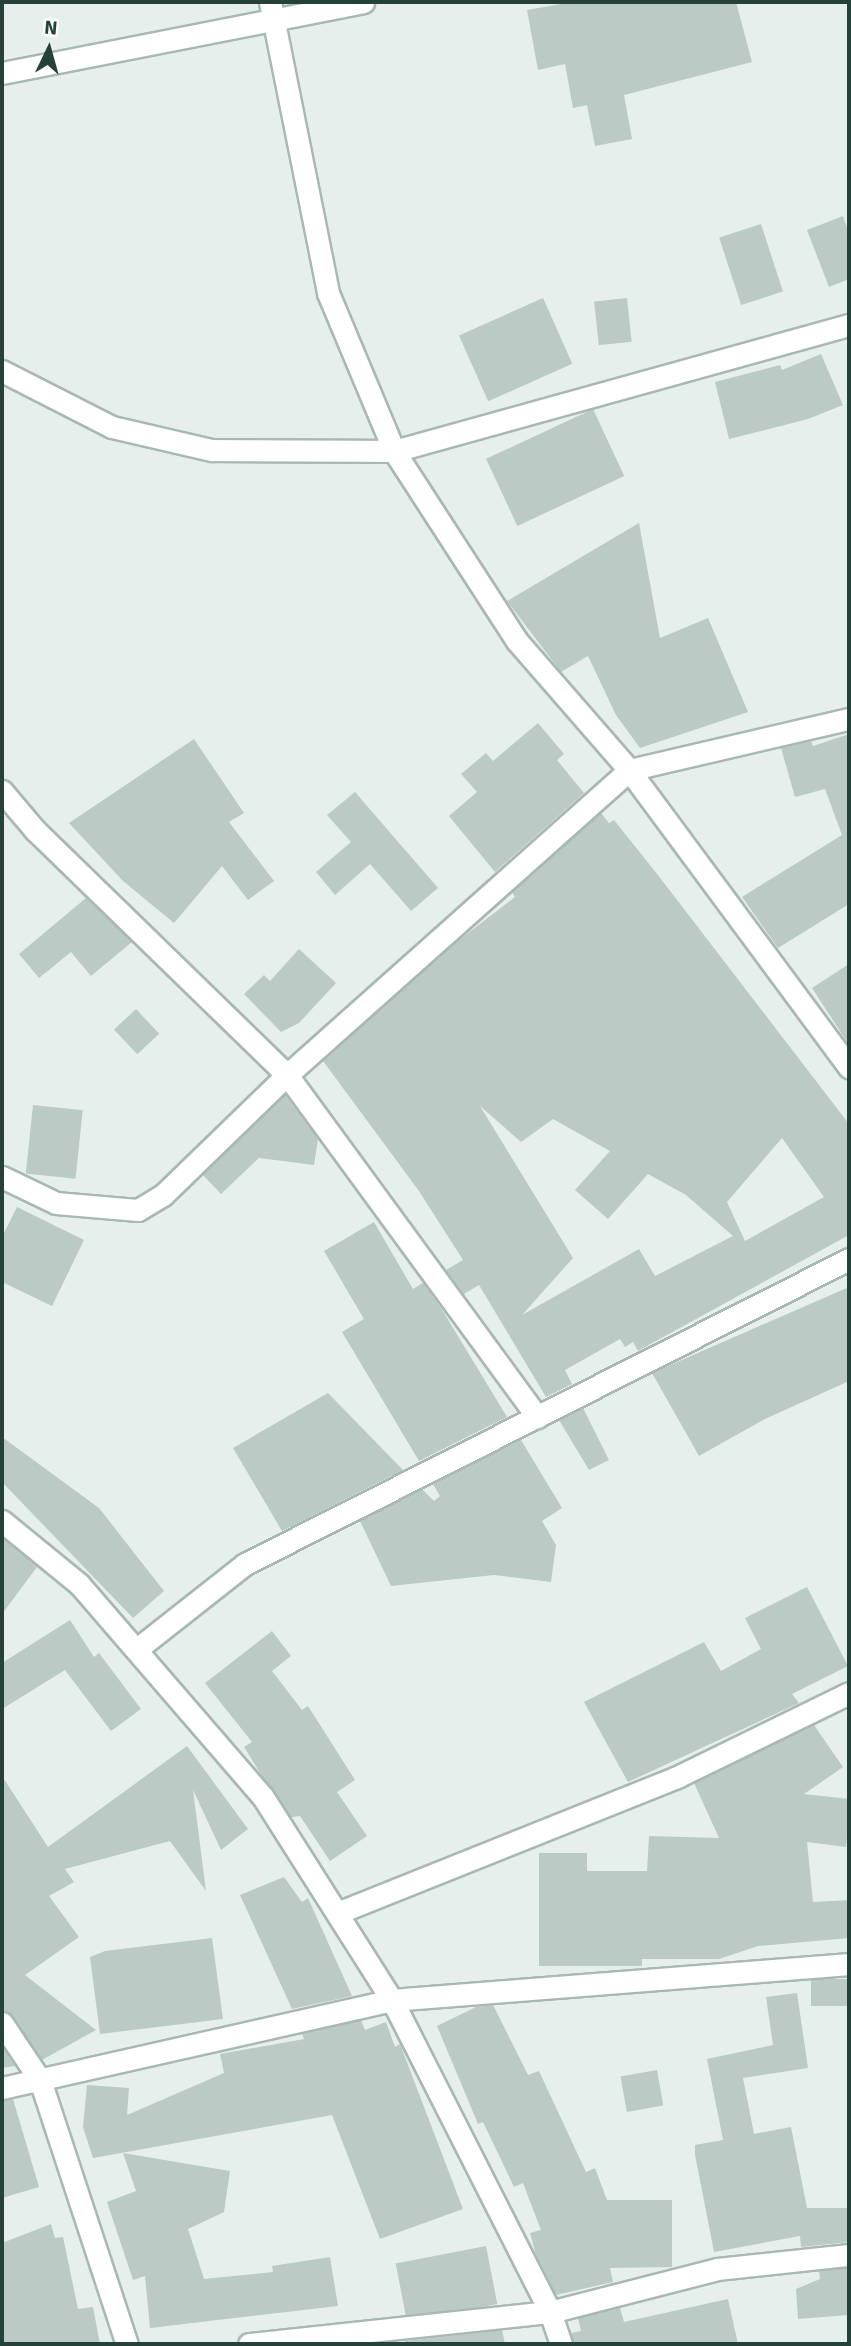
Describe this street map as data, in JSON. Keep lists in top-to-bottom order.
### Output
{
  "north": "top"
}
